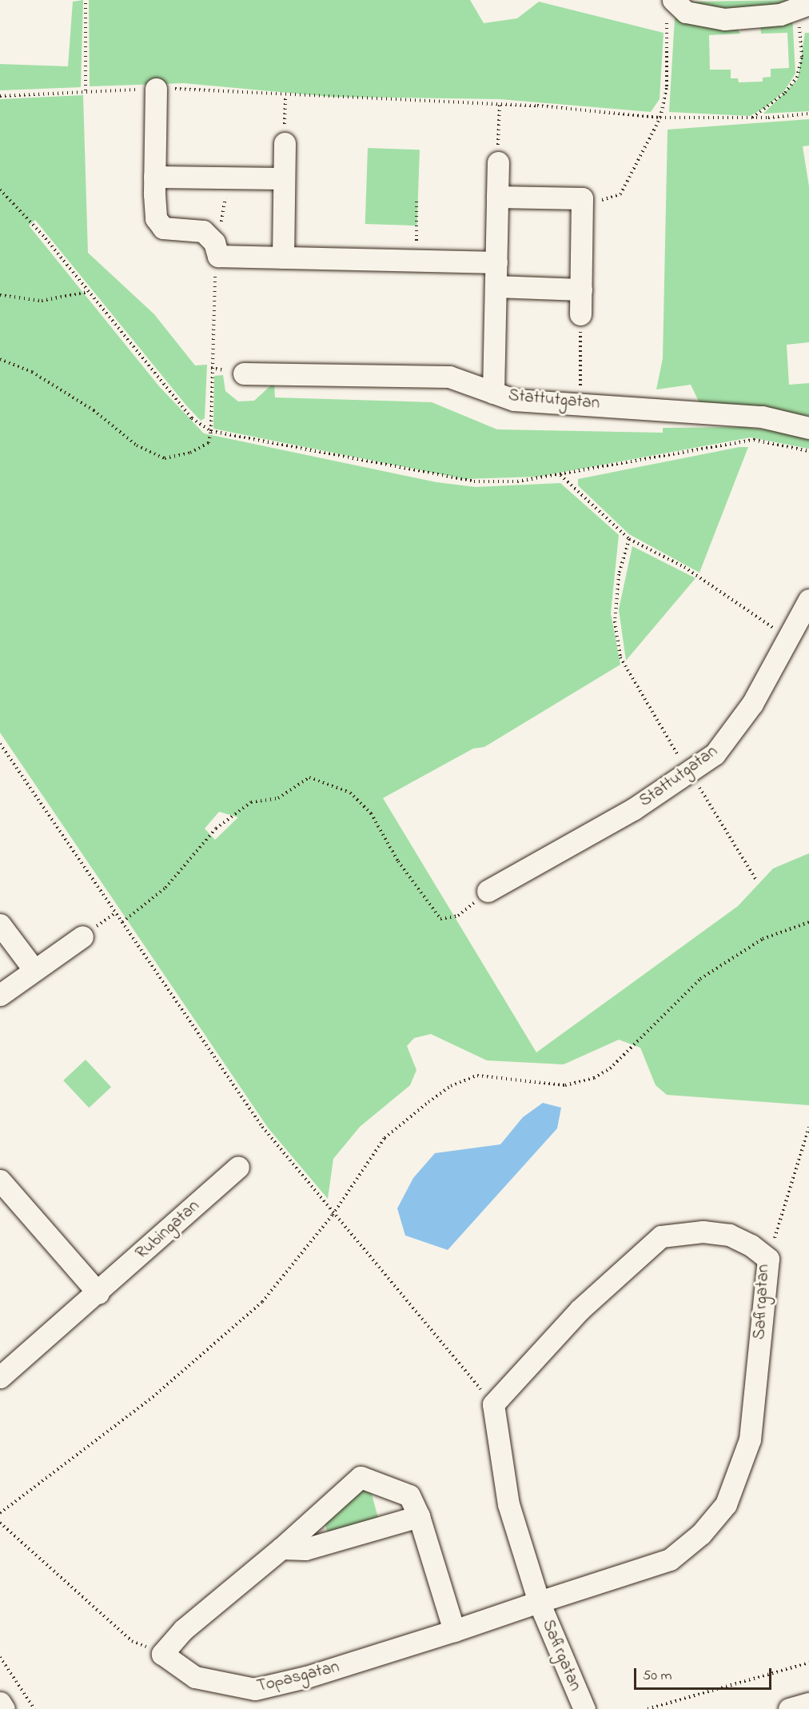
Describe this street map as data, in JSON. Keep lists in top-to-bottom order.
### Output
{
  "streets": {
    "street": [
      "Stattutgatan",
      "Rubingatan",
      "Safirgatan",
      "Topasgatan"
    ]
  },
  "crossings": [
    ["Safirgatan", "Topasgatan"]
  ],
  "scale_bar": "50 m"
}
